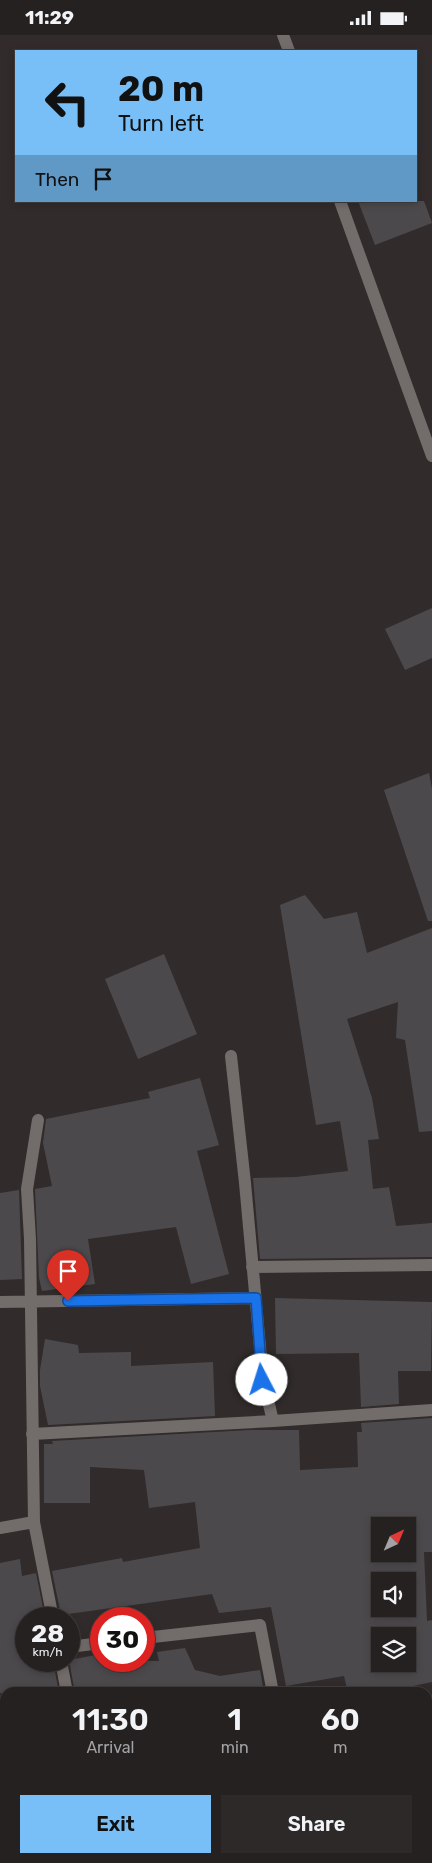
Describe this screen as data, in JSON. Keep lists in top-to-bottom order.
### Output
{
  "north": "top right",
  "page": {
    "status": "11:29",
    "turn": ["20 m", "Turn left"],
    "then": "Then",
    "speed": "28 km/h",
    "limit": "30",
    "eta": [
      "11:30",
      "Arrival",
      "1",
      "min",
      "60",
      "m"
    ],
    "buttons": ["Exit", "Share"]
  }
}
